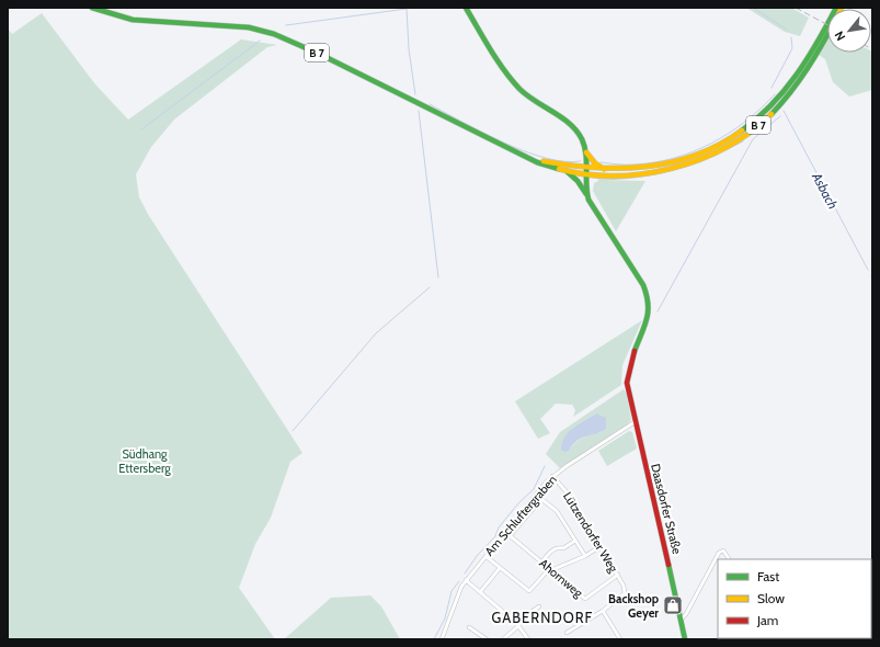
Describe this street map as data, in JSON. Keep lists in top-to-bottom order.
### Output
{
  "streets": {
    "main road": ["B 7", "Daasdorfer Straße"],
    "street": ["Am Schluftergraben", "Lützendorfer Weg", "Ahornweg"]
  },
  "crossings": [
    ["Daasdorfer Straße", "Am Schluftergraben"],
    ["Am Schluftergraben", "Lützendorfer Weg"],
    ["Am Schluftergraben", "Ahornweg"],
    ["Lützendorfer Weg", "Ahornweg"]
  ],
  "districts": ["GABERNDORF"],
  "water": ["Asbach"],
  "parks": ["Südhang Ettersberg"],
  "places": {
    "shop": ["Backshop Geyer"]
  },
  "legend": ["Fast", "Slow", "Jam"],
  "north": "bottom left"
}
